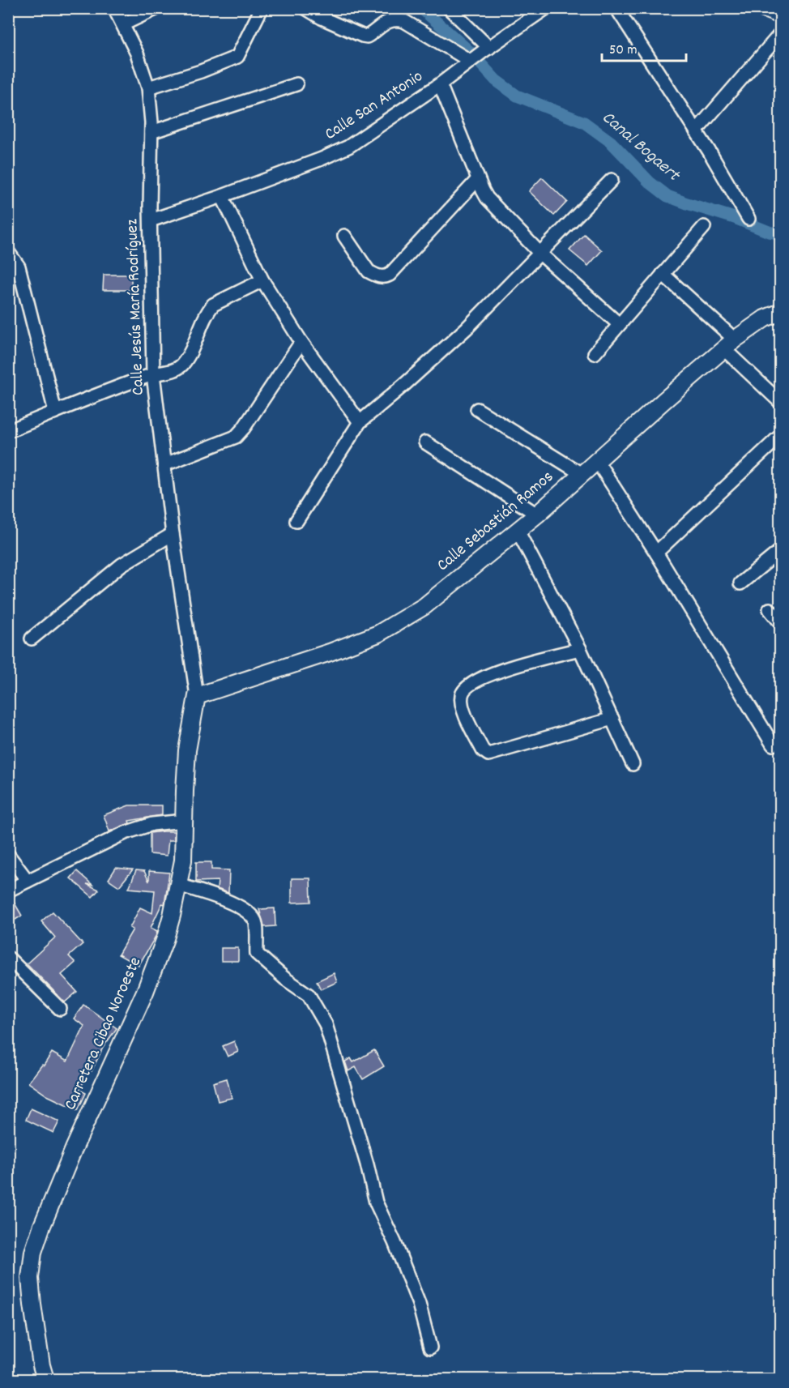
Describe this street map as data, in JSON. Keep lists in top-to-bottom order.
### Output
{
  "streets": {
    "main road": ["Calle Sebastián Ramos", "Carretera Cibao Noroeste"],
    "street": ["Calle San Antonio", "Calle Jesús María Rodríguez"]
  },
  "crossings": [
    ["Calle San Antonio", "Calle Jesús María Rodríguez"],
    ["Calle Jesús María Rodríguez", "Calle Sebastián Ramos"],
    ["Calle Jesús María Rodríguez", "Carretera Cibao Noroeste"],
    ["Calle Sebastián Ramos", "Carretera Cibao Noroeste"]
  ],
  "water": ["Canal Bogaert"],
  "scale_bar": "50 m"
}
